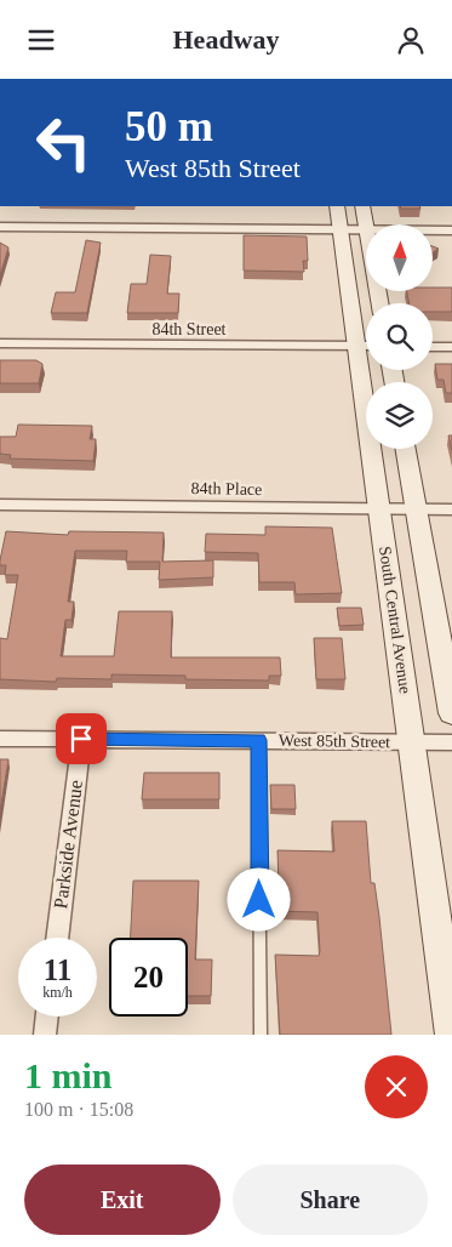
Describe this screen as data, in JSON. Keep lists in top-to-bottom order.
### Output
{
  "streets": {
    "street": [
      "84th Street",
      "84th Place",
      "South Central Avenue",
      "West 85th Street",
      "Parkside Avenue"
    ]
  },
  "crossings": [
    ["84th Street", "South Central Avenue"],
    ["84th Place", "South Central Avenue"],
    ["South Central Avenue", "West 85th Street"],
    ["West 85th Street", "Parkside Avenue"]
  ],
  "north": "top",
  "page": {
    "header": "Headway",
    "turn": ["50 m", "West 85th Street"],
    "speed": "11 km/h",
    "limit": "20",
    "heading": ["1 min", "100 m · 15:08"],
    "buttons": ["Exit", "Share"]
  }
}
